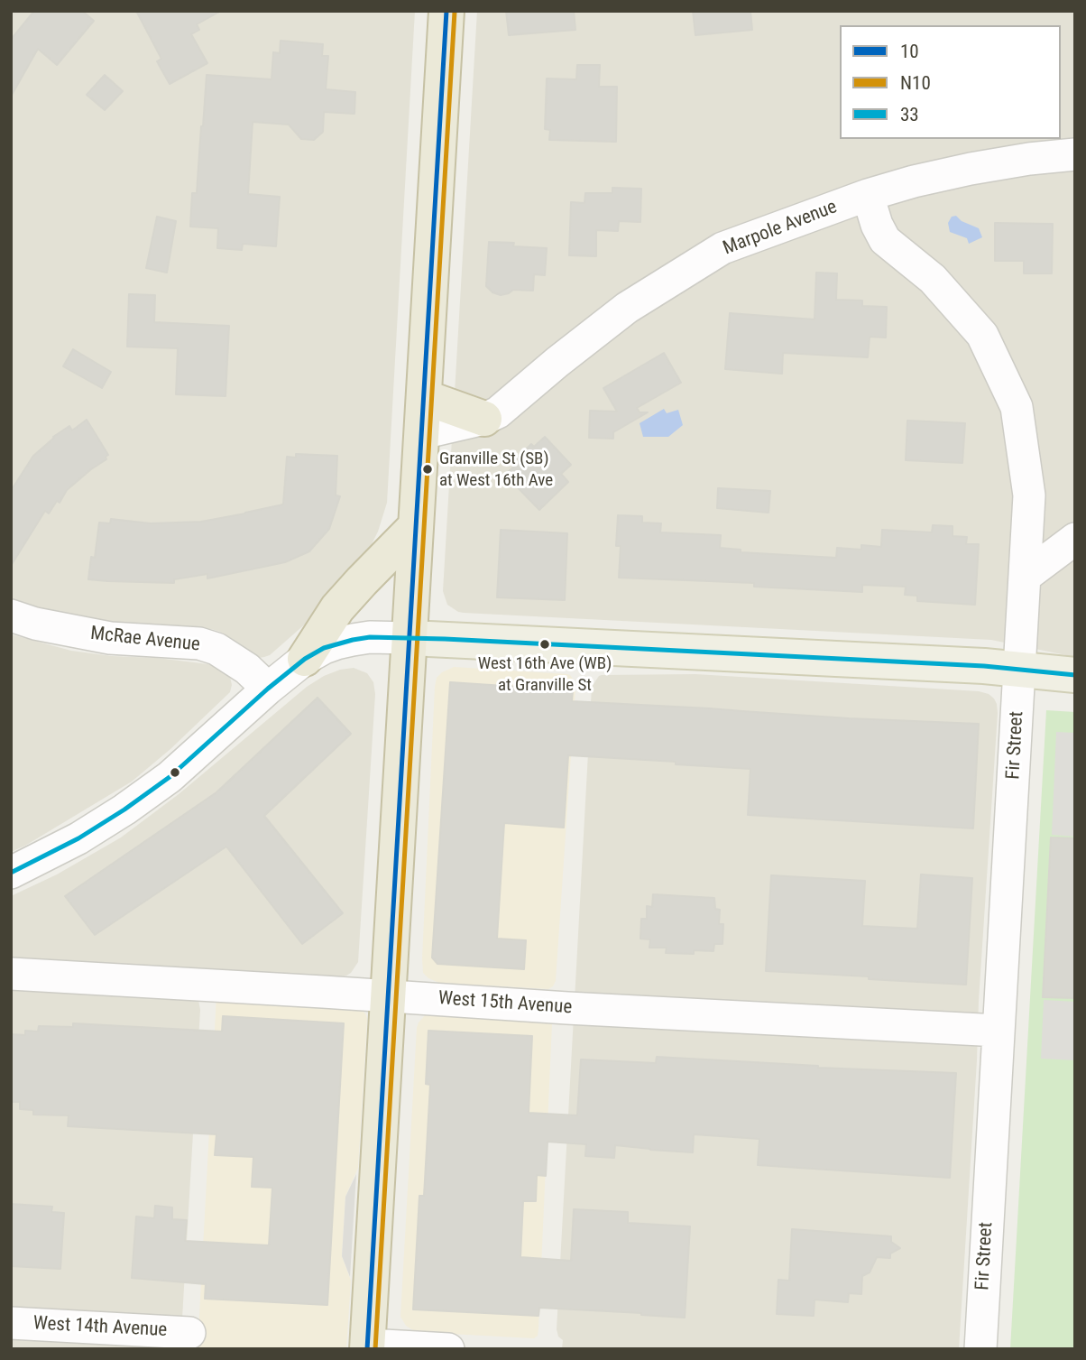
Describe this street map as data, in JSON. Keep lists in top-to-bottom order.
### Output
{
  "streets": {
    "street": [
      "Marpole Avenue",
      "McRae Avenue",
      "Fir Street",
      "West 15th Avenue",
      "West 14th Avenue"
    ]
  },
  "crossings": [
    ["Marpole Avenue", "Fir Street"],
    ["Fir Street", "West 15th Avenue"]
  ],
  "places": ["Granville St (SB) at West 16th Ave", "West 16th Ave (WB) at Granville St"],
  "lines": ["transit line 10", "transit line N10", "transit line 33"],
  "legend": ["10", "N10", "33"]
}
